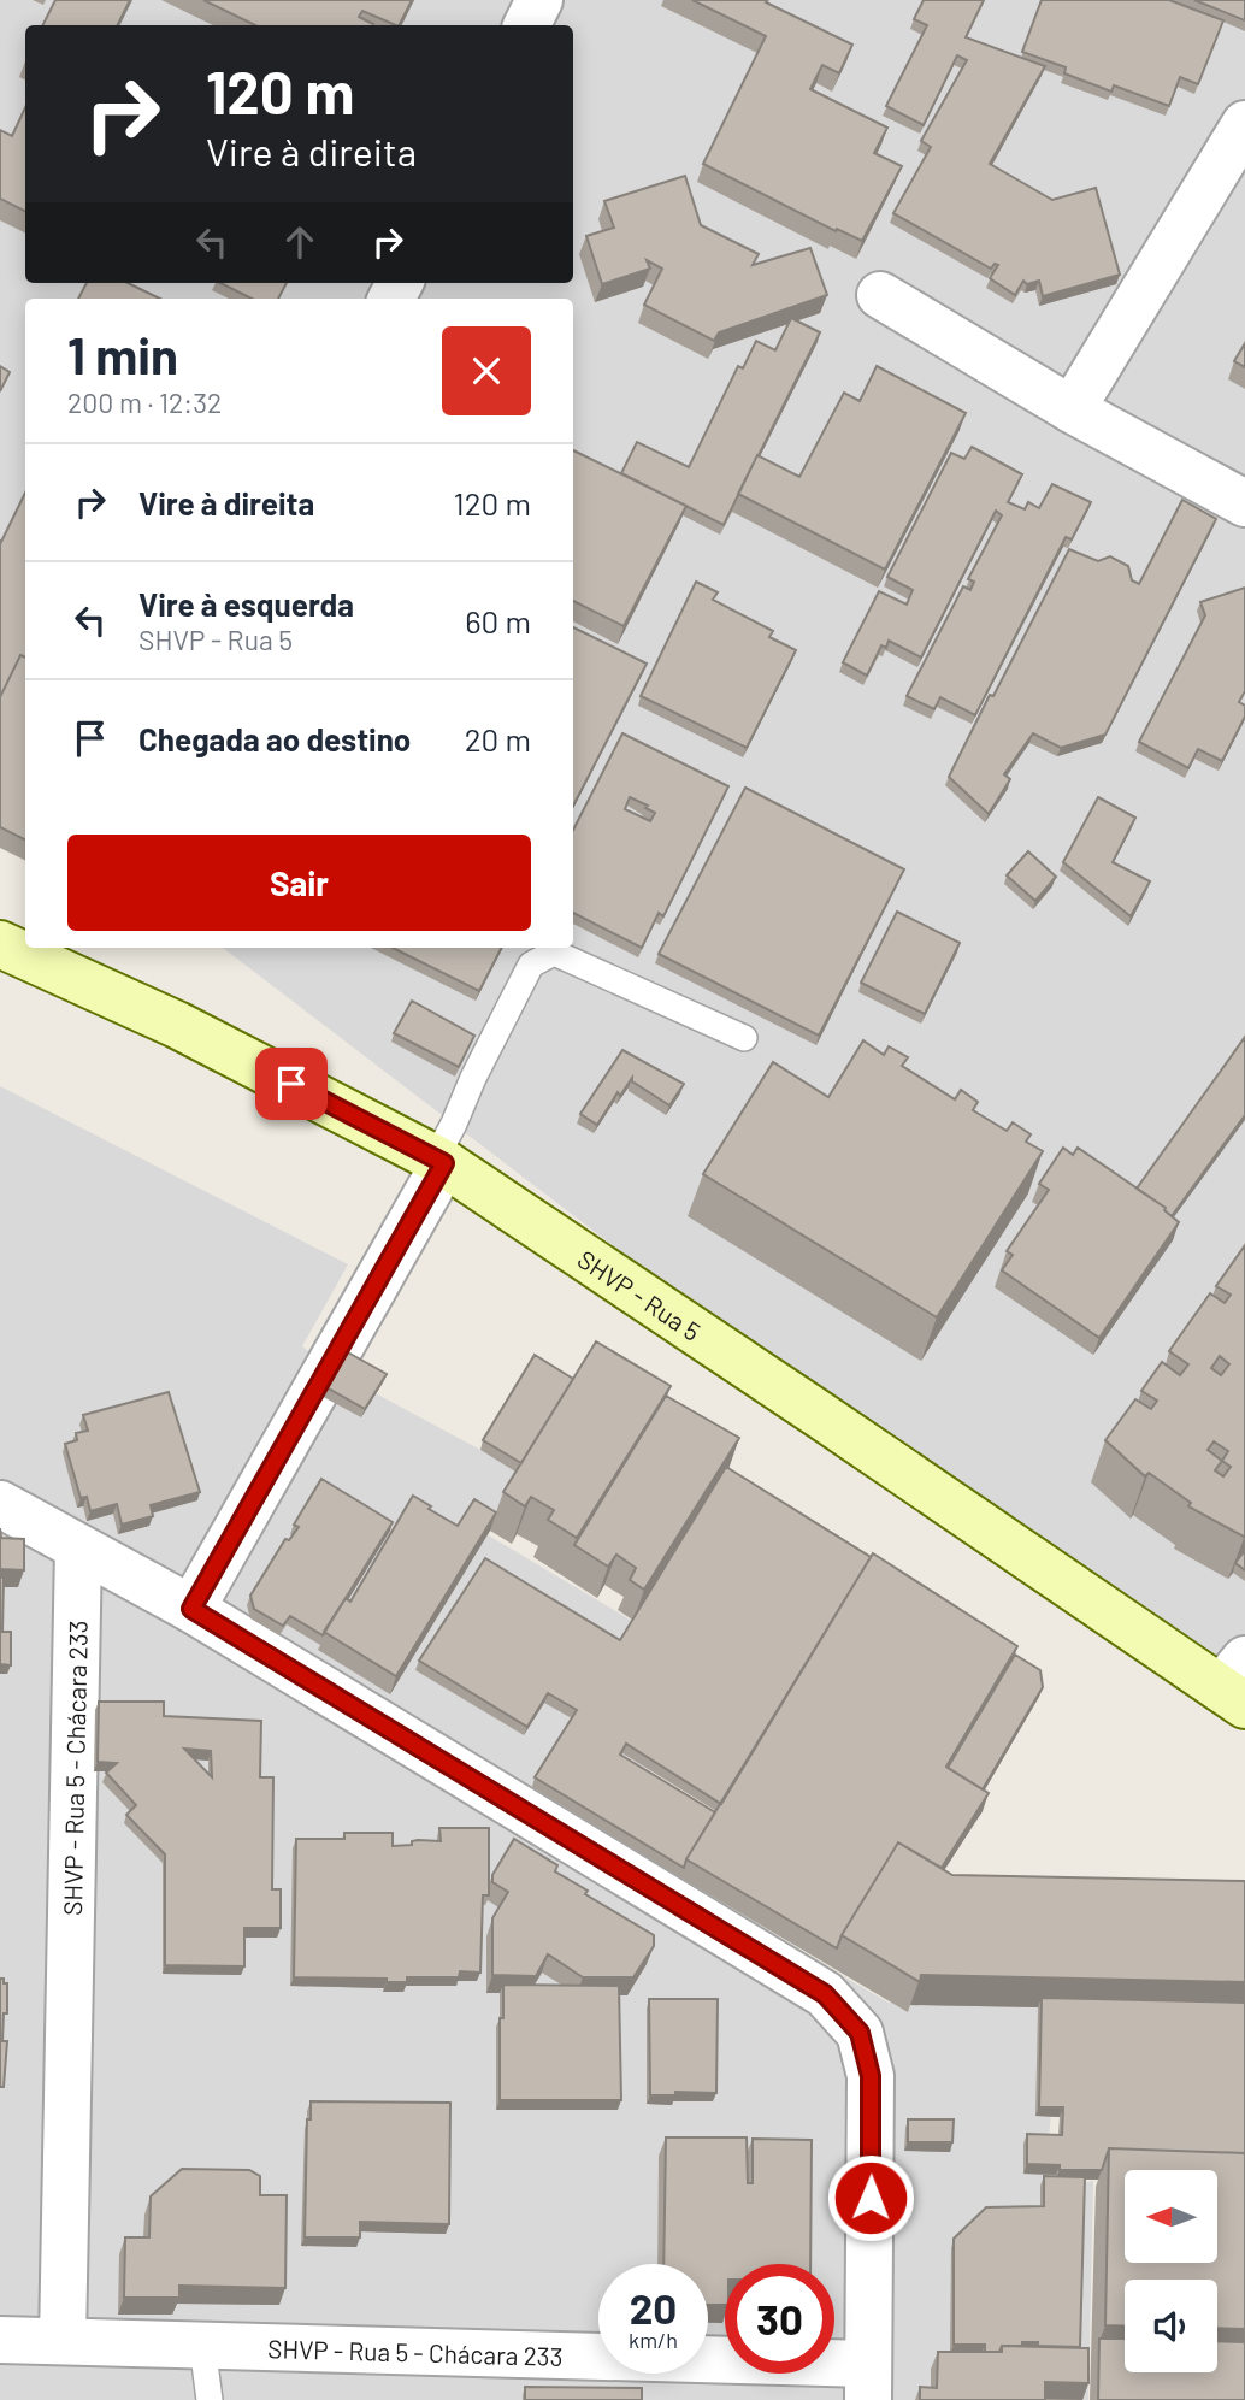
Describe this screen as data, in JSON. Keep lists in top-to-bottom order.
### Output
{
  "streets": {
    "street": ["SHVP - Rua 5", "SHVP - Rua 5 - Chácara 233"]
  },
  "north": "left",
  "page": {
    "turn": ["120 m", "Vire à direita"],
    "heading": ["1 min", "200 m · 12:32"],
    "list": [
      {
        "name": "Vire à direita",
        "value": "120 m"
      },
      {
        "name": "Vire à esquerda",
        "note": "SHVP - Rua 5",
        "value": "60 m"
      },
      {
        "name": "Chegada ao destino",
        "value": "20 m"
      }
    ],
    "buttons": "Sair",
    "speed": "20 km/h",
    "limit": "30"
  }
}
